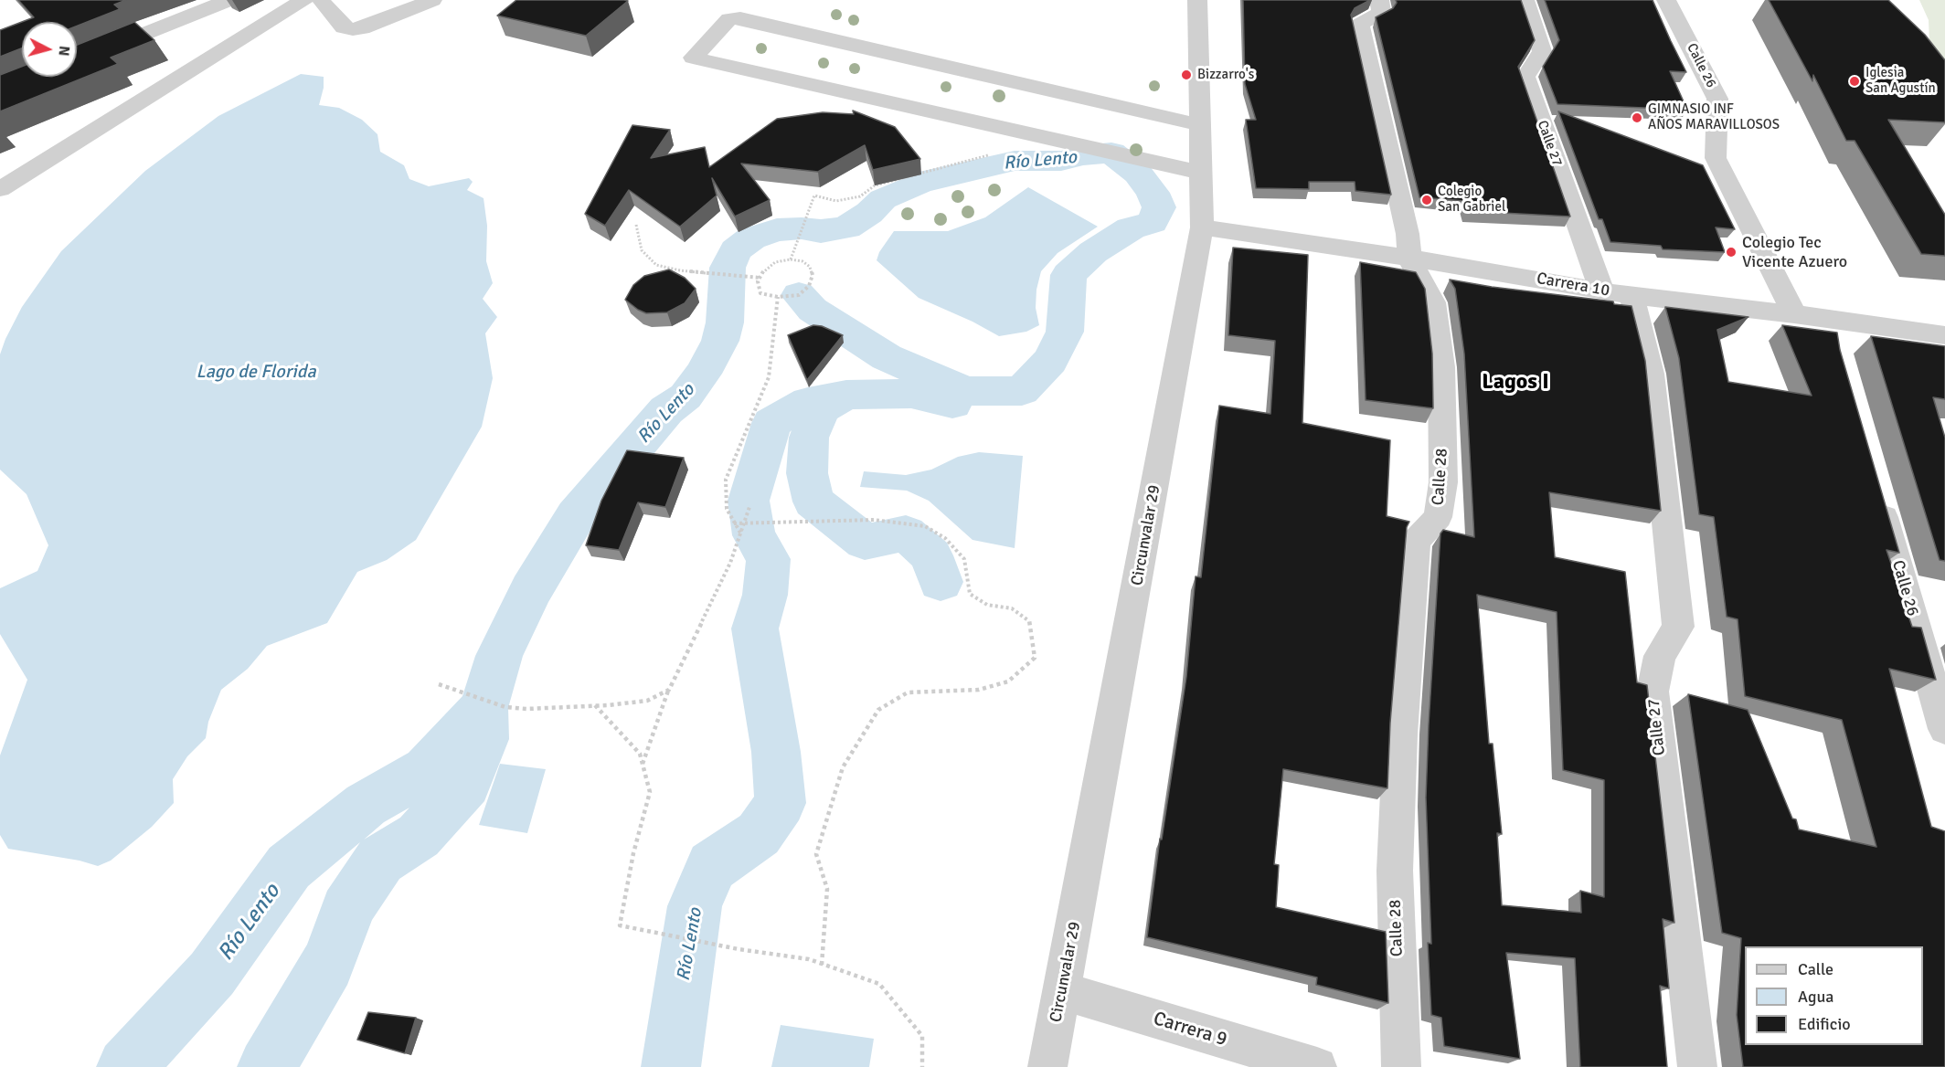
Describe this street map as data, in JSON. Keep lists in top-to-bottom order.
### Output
{
  "streets": {
    "street": [
      "Calle 26",
      "Calle 27",
      "Carrera 10",
      "Calle 28",
      "Circunvalar 29",
      "Carrera 9"
    ]
  },
  "crossings": [
    ["Calle 26", "Carrera 10"],
    ["Calle 27", "Carrera 10"],
    ["Carrera 10", "Calle 28"],
    ["Carrera 10", "Circunvalar 29"],
    ["Circunvalar 29", "Carrera 9"]
  ],
  "districts": ["Lagos I"],
  "water": ["Río Lento", "Lago de Florida"],
  "places": [
    "Bizzarro's",
    "Iglesia San Agustín",
    "GIMNASIO INF AÑOS MARAVILLOSOS",
    "Colegio San Gabriel",
    "Colegio Tec Vicente Azuero"
  ],
  "legend": ["Calle", "Agua", "Edificio"],
  "north": "right"
}
